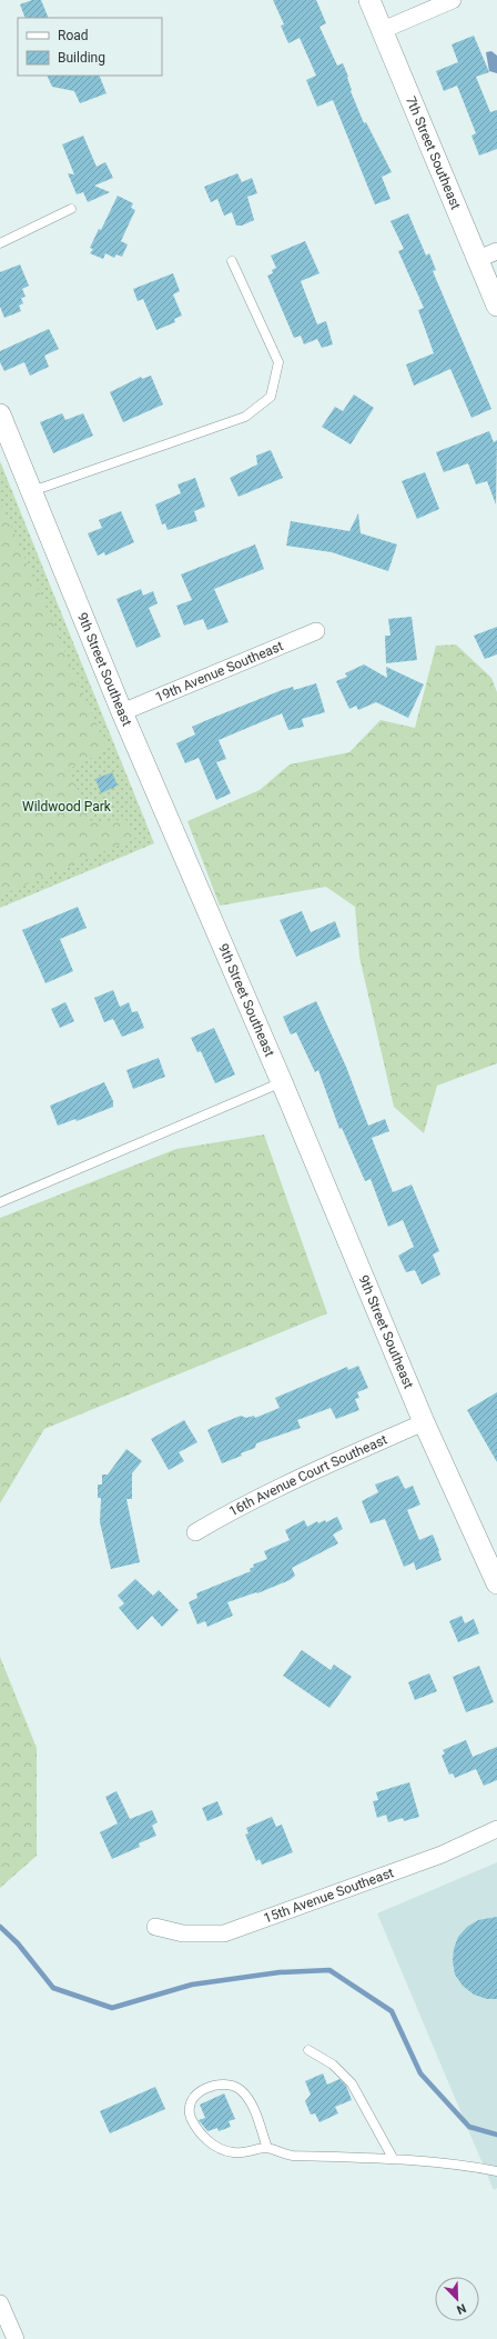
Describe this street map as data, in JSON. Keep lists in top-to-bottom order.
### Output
{
  "streets": {
    "street": [
      "7th Street Southeast",
      "9th Street Southeast",
      "19th Avenue Southeast",
      "16th Avenue Court Southeast",
      "15th Avenue Southeast"
    ]
  },
  "crossings": [
    ["9th Street Southeast", "19th Avenue Southeast"],
    ["9th Street Southeast", "16th Avenue Court Southeast"]
  ],
  "parks": ["Wildwood Park"],
  "legend": ["Road", "Building"],
  "north": "bottom right"
}
